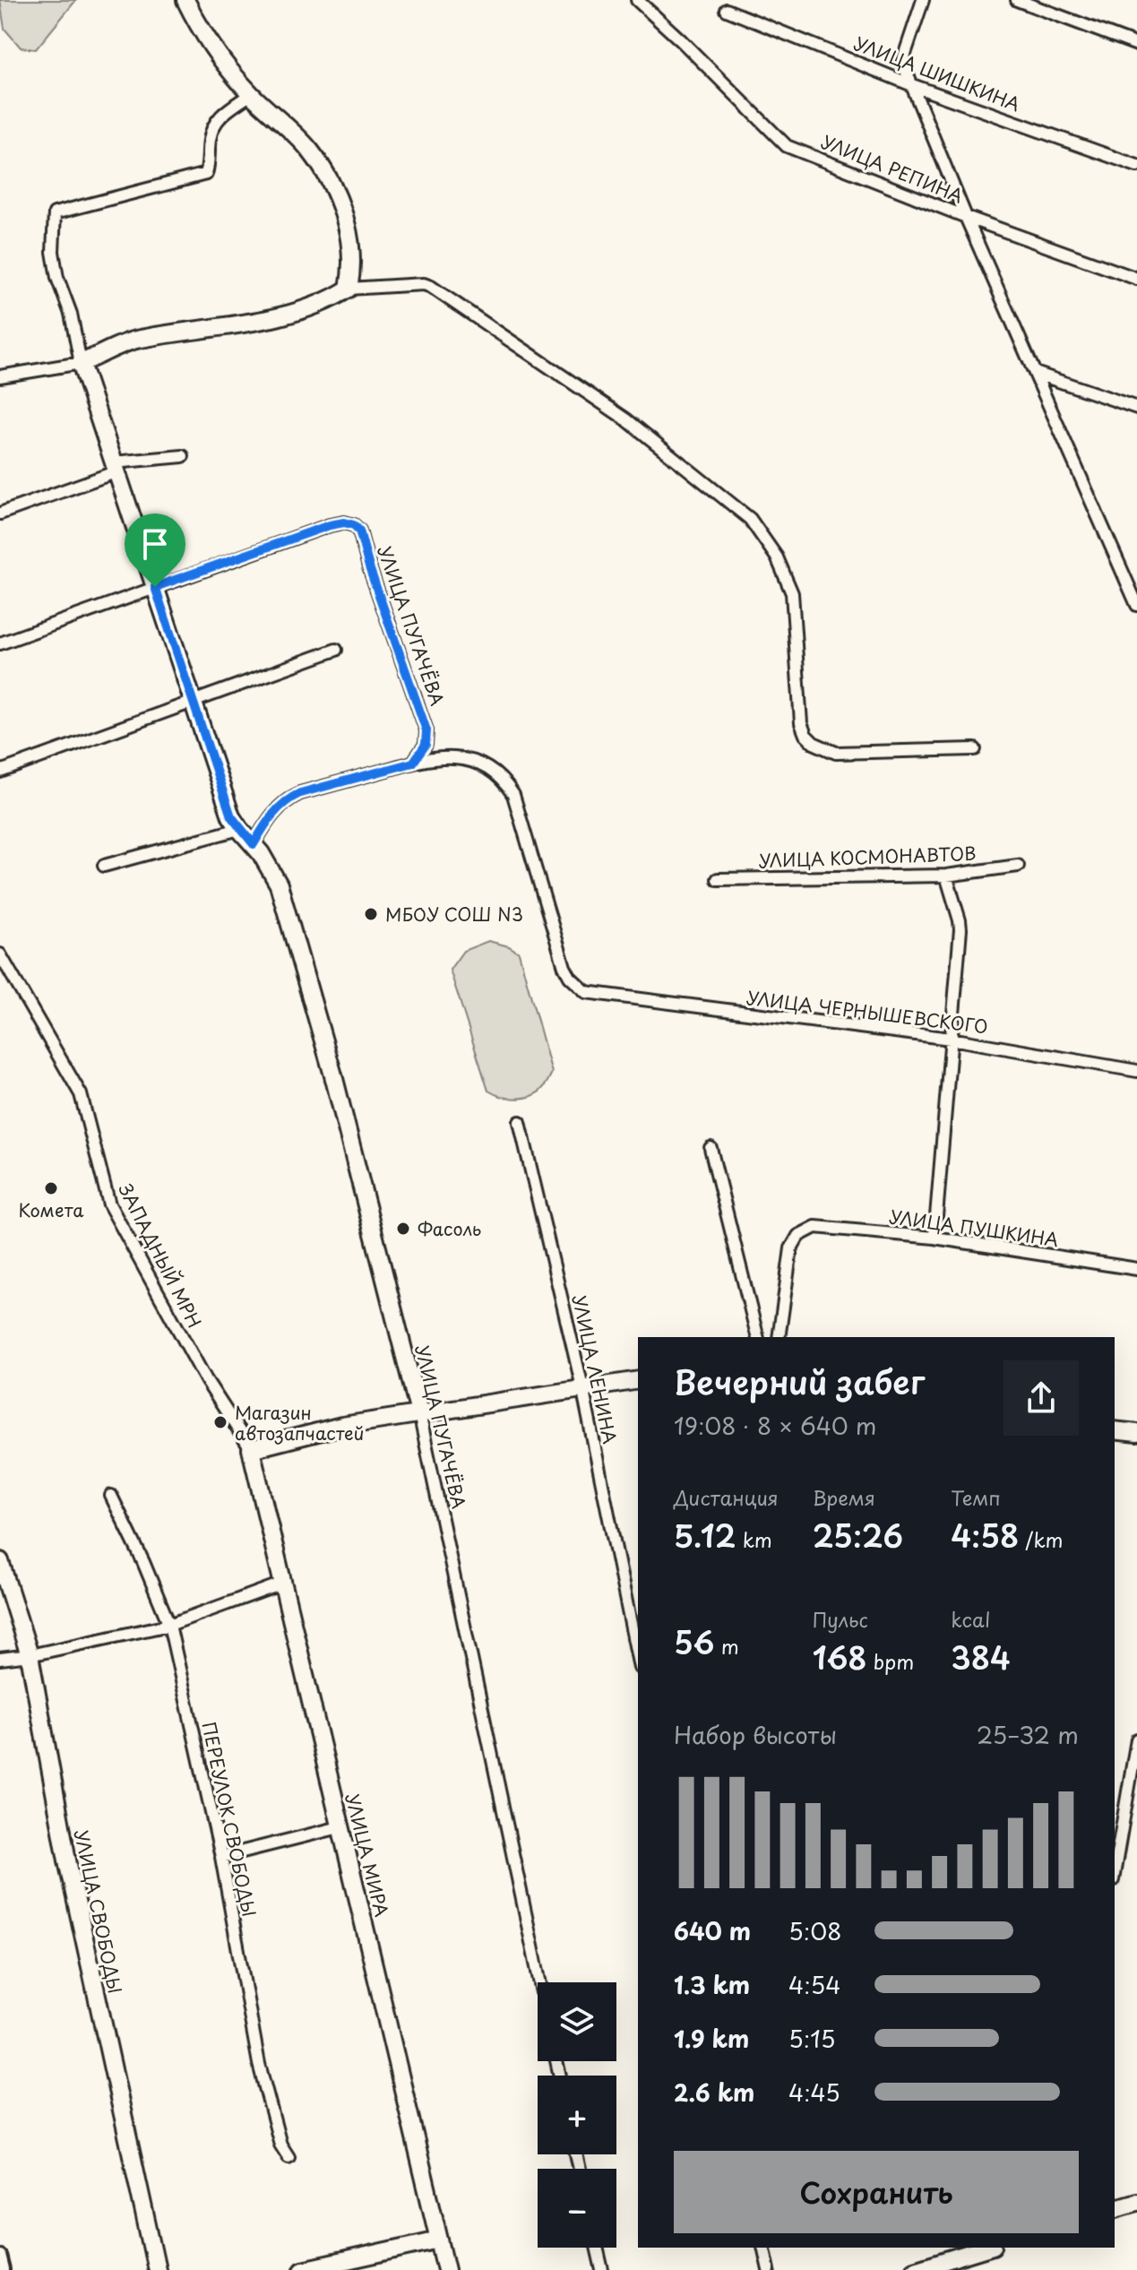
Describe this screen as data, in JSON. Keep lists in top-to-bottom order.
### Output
{
  "streets": {
    "street": [
      "УЛИЦА ШИШКИНА",
      "УЛИЦА РЕПИНА",
      "УЛИЦА ПУГАЧЁВА",
      "УЛИЦА КОСМОНАВТОВ",
      "УЛИЦА ЧЕРНЫШЕВСКОГО",
      "УЛИЦА ПУШКИНА",
      "ЗАПАДНЫЙ МРН",
      "УЛИЦА ЛЕНИНА",
      "ПЕРЕУЛОК СВОБОДЫ",
      "УЛИЦА МИРА",
      "УЛИЦА СВОБОДЫ"
    ]
  },
  "crossings": [
    ["УЛИЦА ПУГАЧЁВА", "УЛИЦА ЧЕРНЫШЕВСКОГО"],
    ["ЗАПАДНЫЙ МРН", "УЛИЦА МИРА"]
  ],
  "places": [
    "МБОУ СОШ N3",
    "Комета",
    "Фасоль",
    "Магазин автозапчастей"
  ],
  "page": {
    "heading": ["Вечерний забег", "19:08 · 8 × 640 m"],
    "stats": [
      ["Дистанция", "5.12 km"],
      ["Время", "25:26"],
      ["Темп", "4:58 /km"],
      ["56 m"],
      ["Пульс", "168 bpm"],
      ["kcal", "384"]
    ],
    "chart": ["Набор высоты", "25–32 m"],
    "list": [
      {
        "name": "640 m",
        "note": "5:08"
      },
      {
        "name": "1.3 km",
        "note": "4:54"
      },
      {
        "name": "1.9 km",
        "note": "5:15"
      },
      {
        "name": "2.6 km",
        "note": "4:45"
      }
    ],
    "map_buttons": ["+", "−"],
    "buttons": "Сохранить"
  }
}
